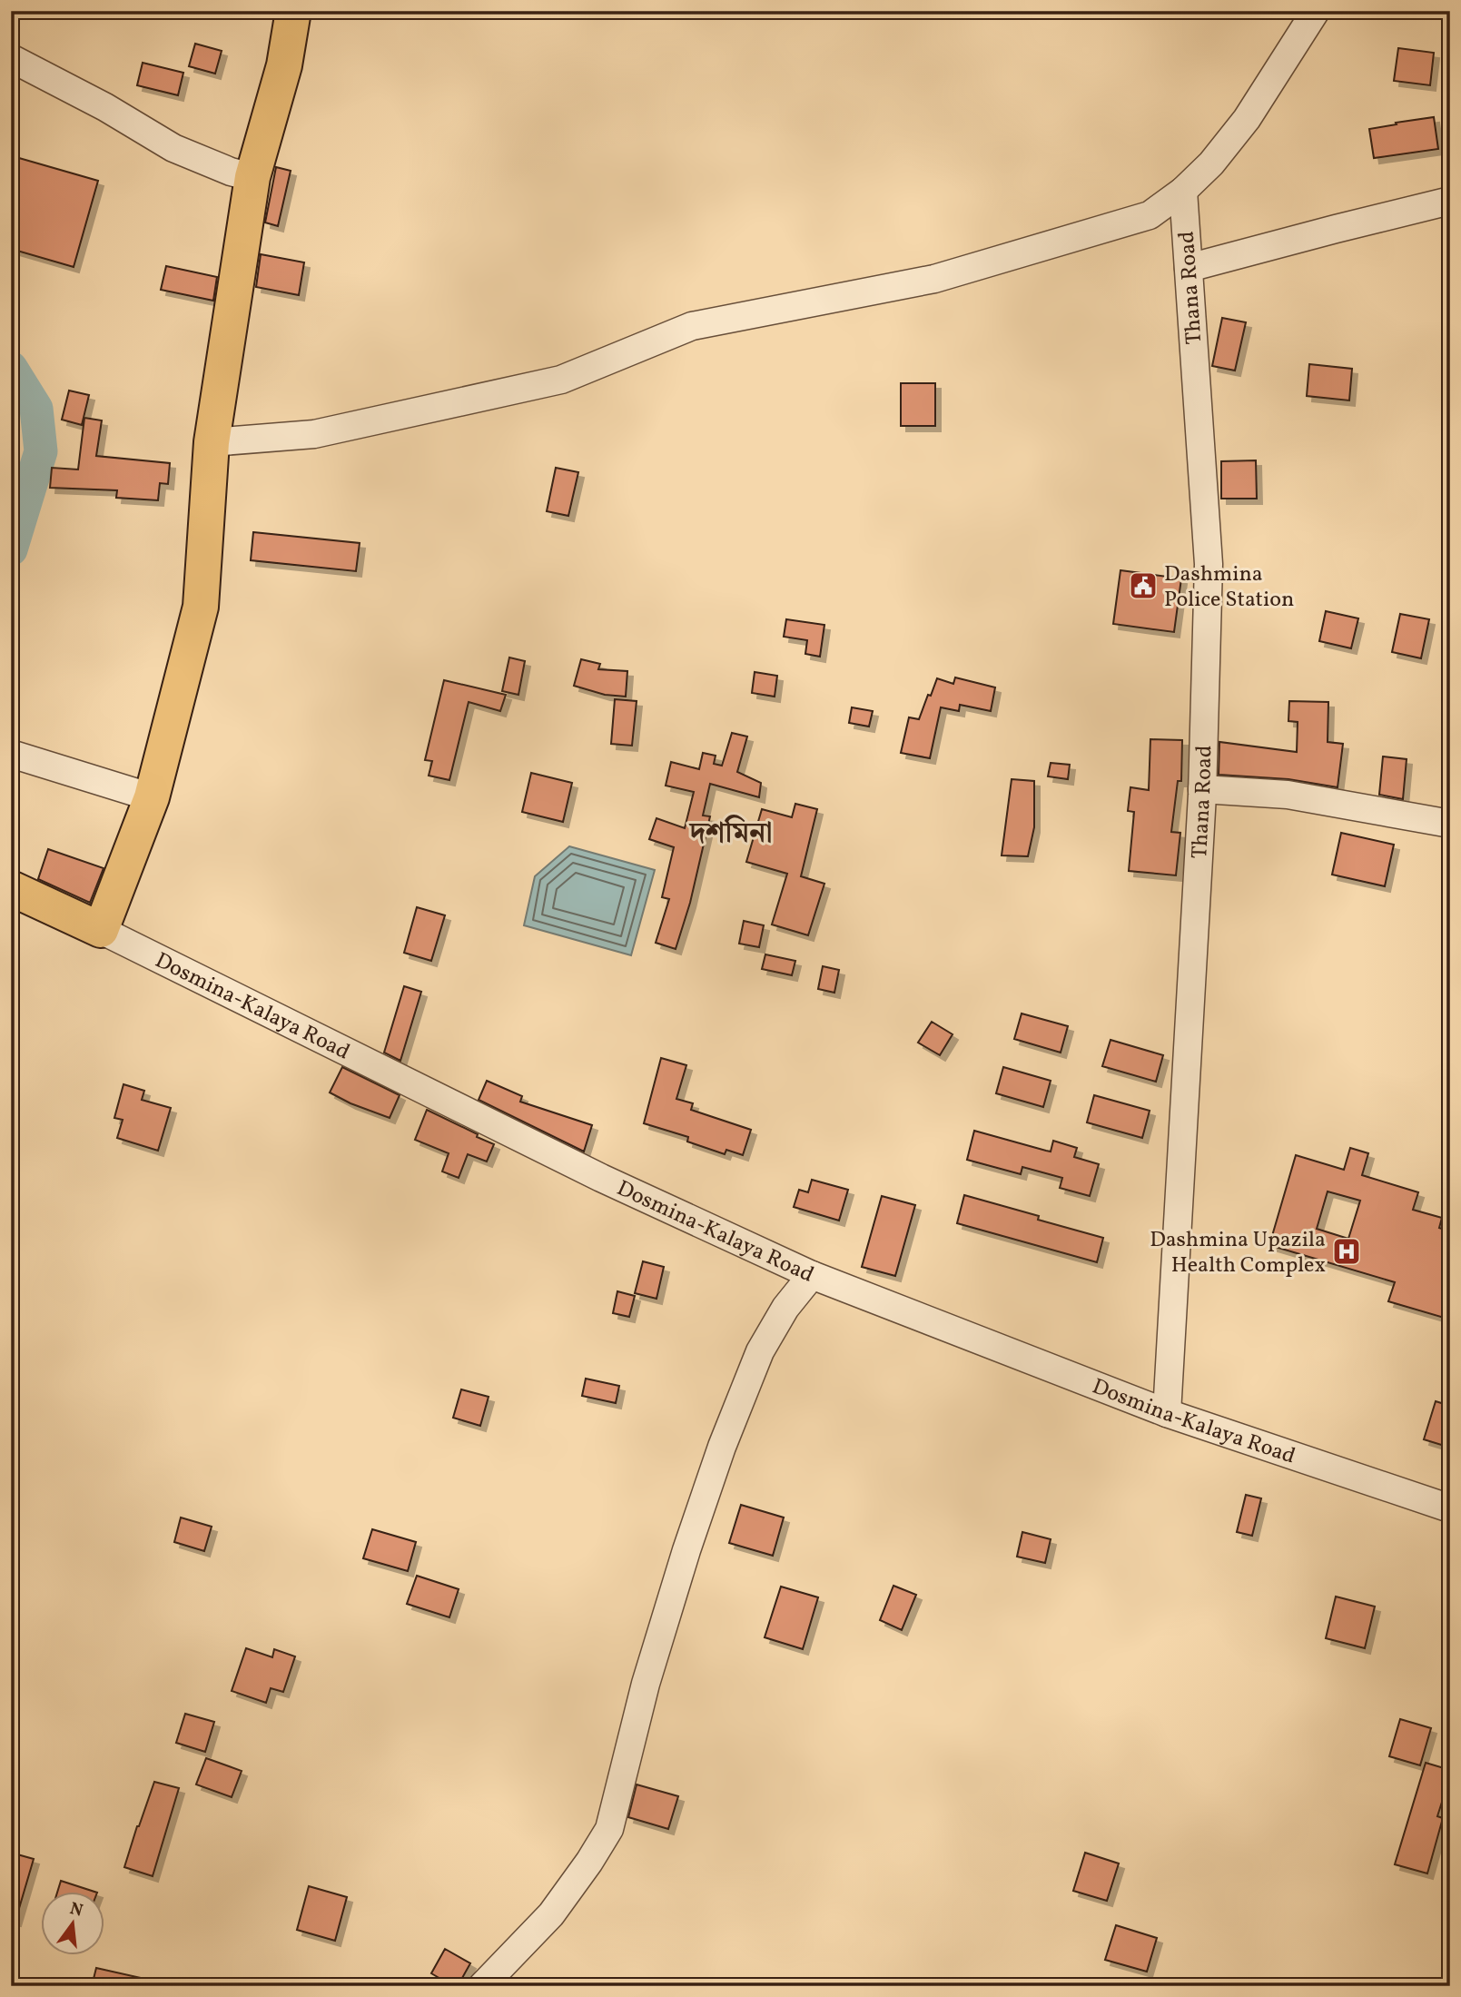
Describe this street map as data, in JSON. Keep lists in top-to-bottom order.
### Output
{
  "streets": {
    "main road": ["Dosmina-Kalaya Road"],
    "street": ["Thana Road"]
  },
  "crossings": [
    ["Thana Road", "Dosmina-Kalaya Road"]
  ],
  "districts": ["দশমিনা"],
  "places": {
    "public building": ["Dashmina Police Station"],
    "hospital": ["Dashmina Upazila Health Complex"]
  },
  "north": "top"
}
